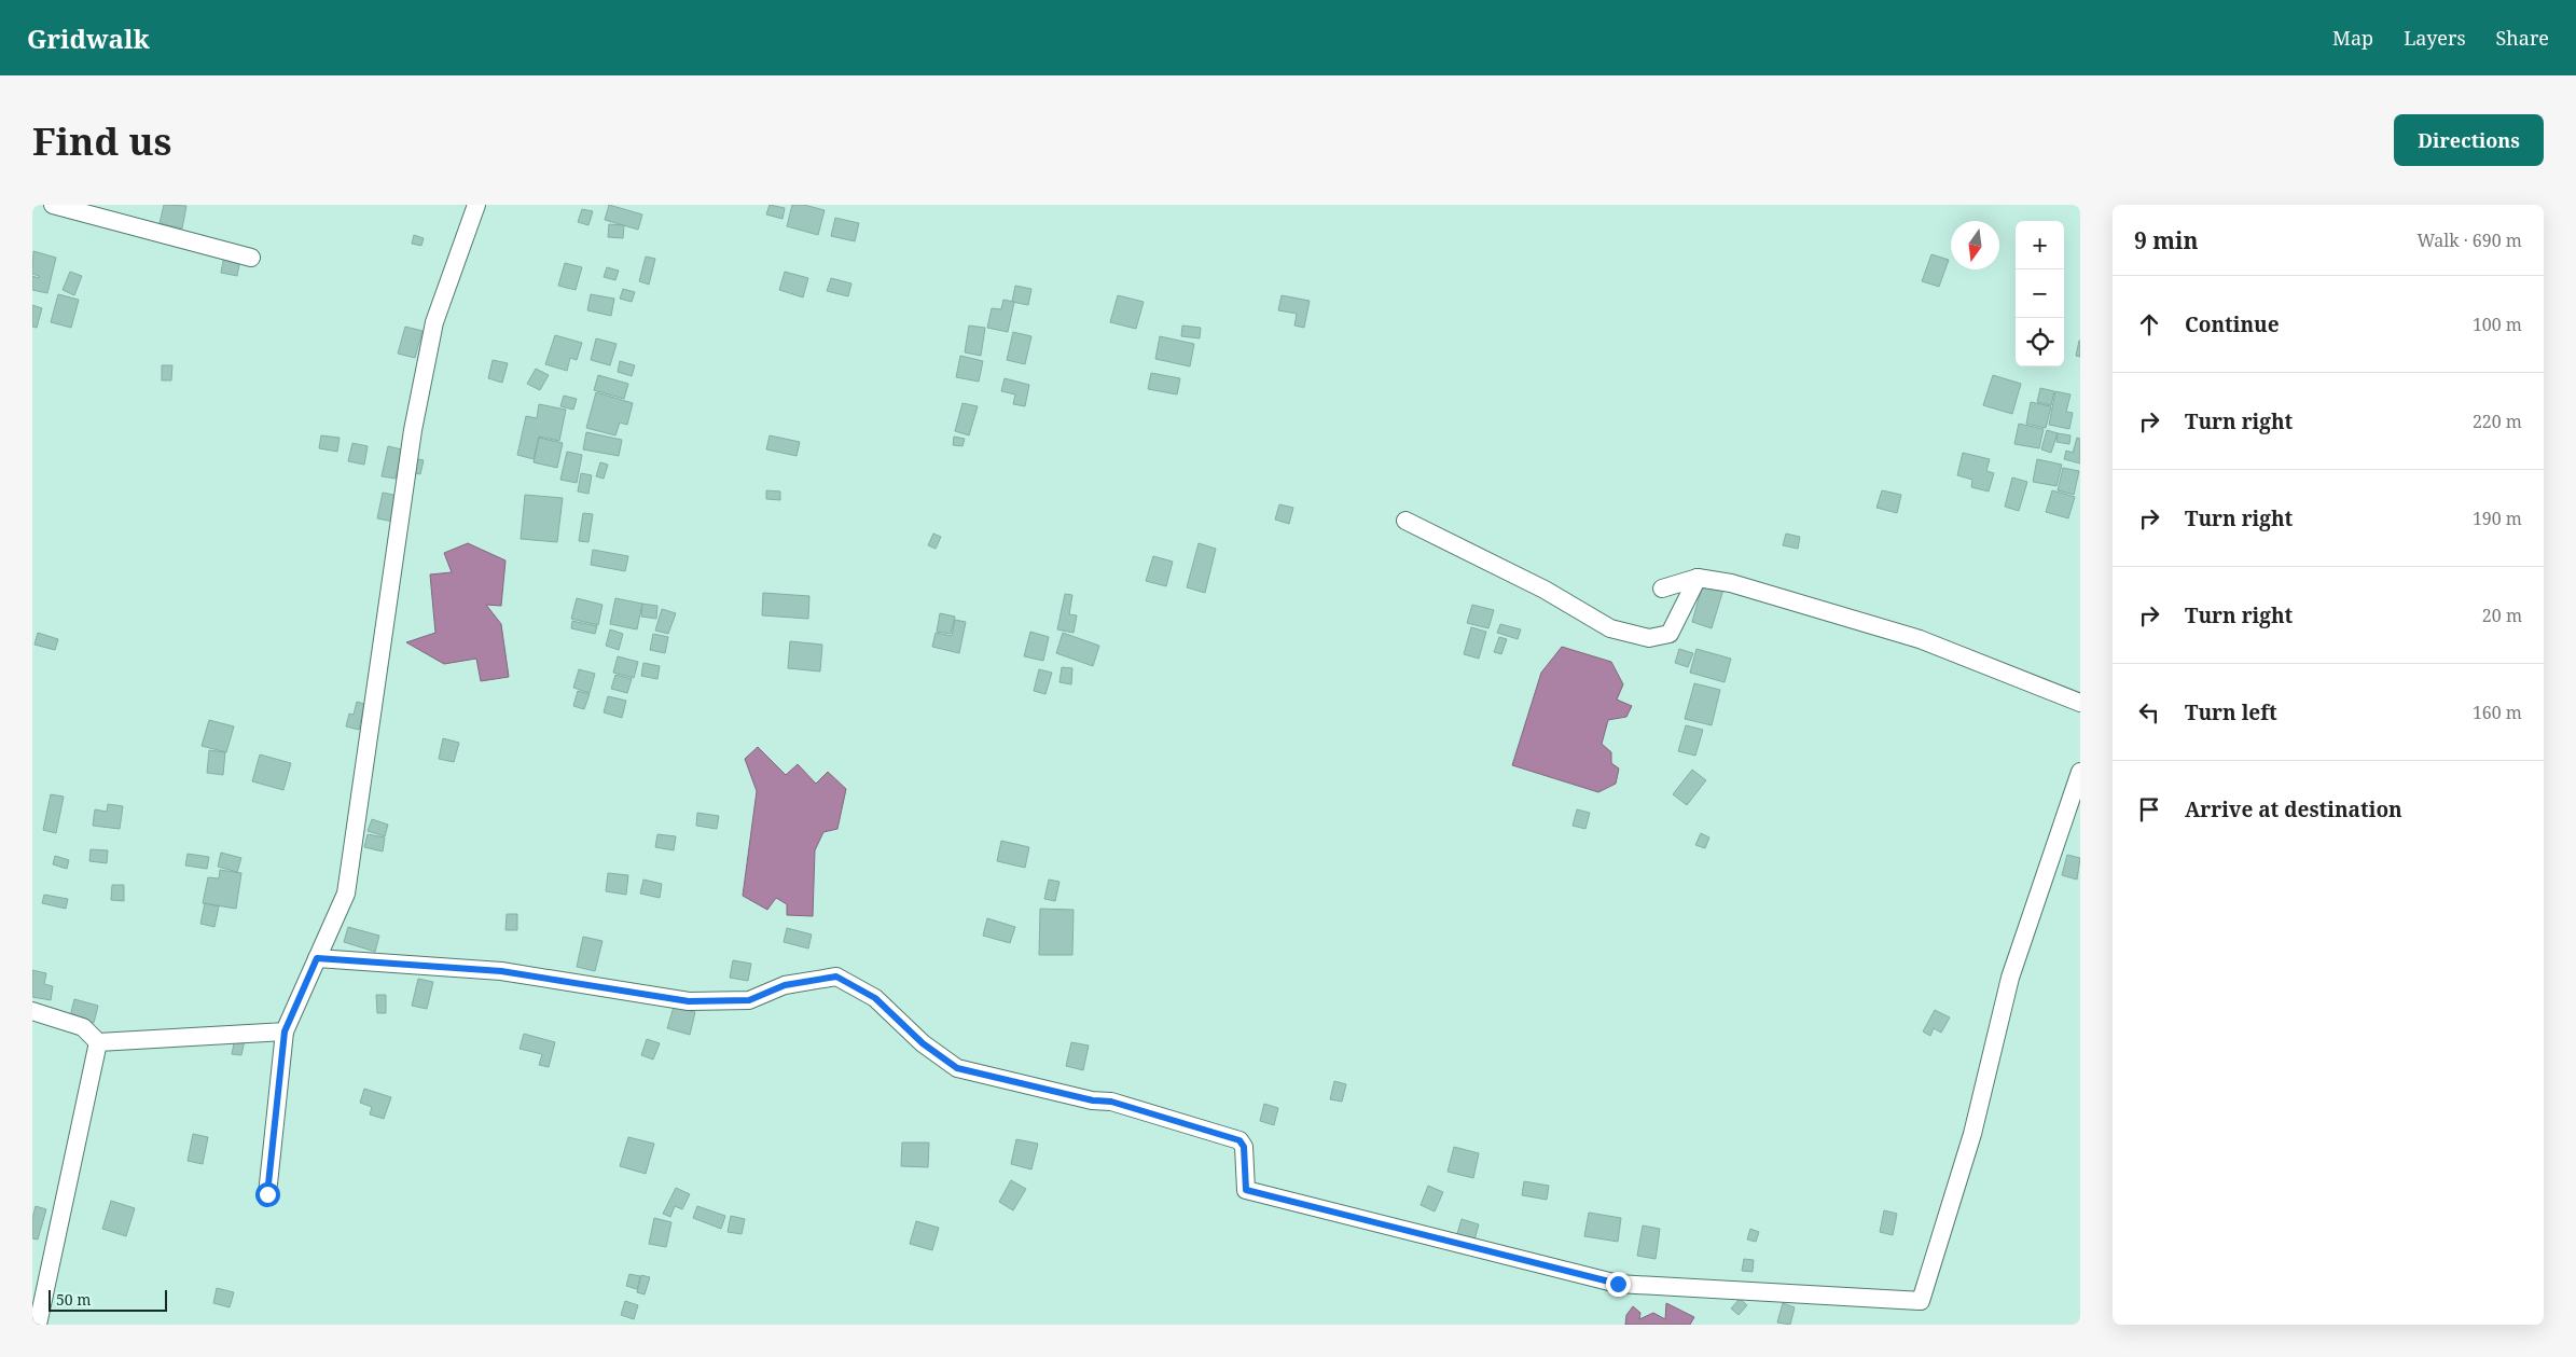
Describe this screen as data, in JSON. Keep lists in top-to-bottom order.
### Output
{
  "scale_bar": "50 m",
  "north": "bottom",
  "page": {
    "header": "Gridwalk",
    "nav": ["Map", "Layers", "Share"],
    "buttons": "Directions",
    "title": "Find us",
    "heading": ["9 min", "Walk · 690 m"],
    "map_buttons": ["+", "−"],
    "list": [
      ["Continue", "100 m"],
      ["Turn right", "220 m"],
      ["Turn right", "190 m"],
      ["Turn right", "20 m"],
      ["Turn left", "160 m"],
      "Arrive at destination"
    ],
    "scale": "50 m"
  }
}
